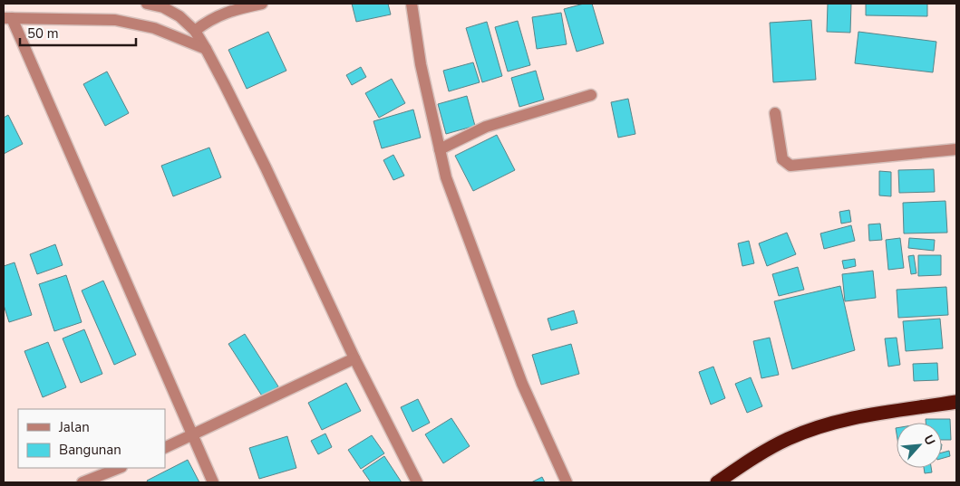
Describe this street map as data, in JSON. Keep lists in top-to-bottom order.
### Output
{
  "legend": ["Jalan", "Bangunan"],
  "scale_bar": "50 m",
  "north": "top right"
}
